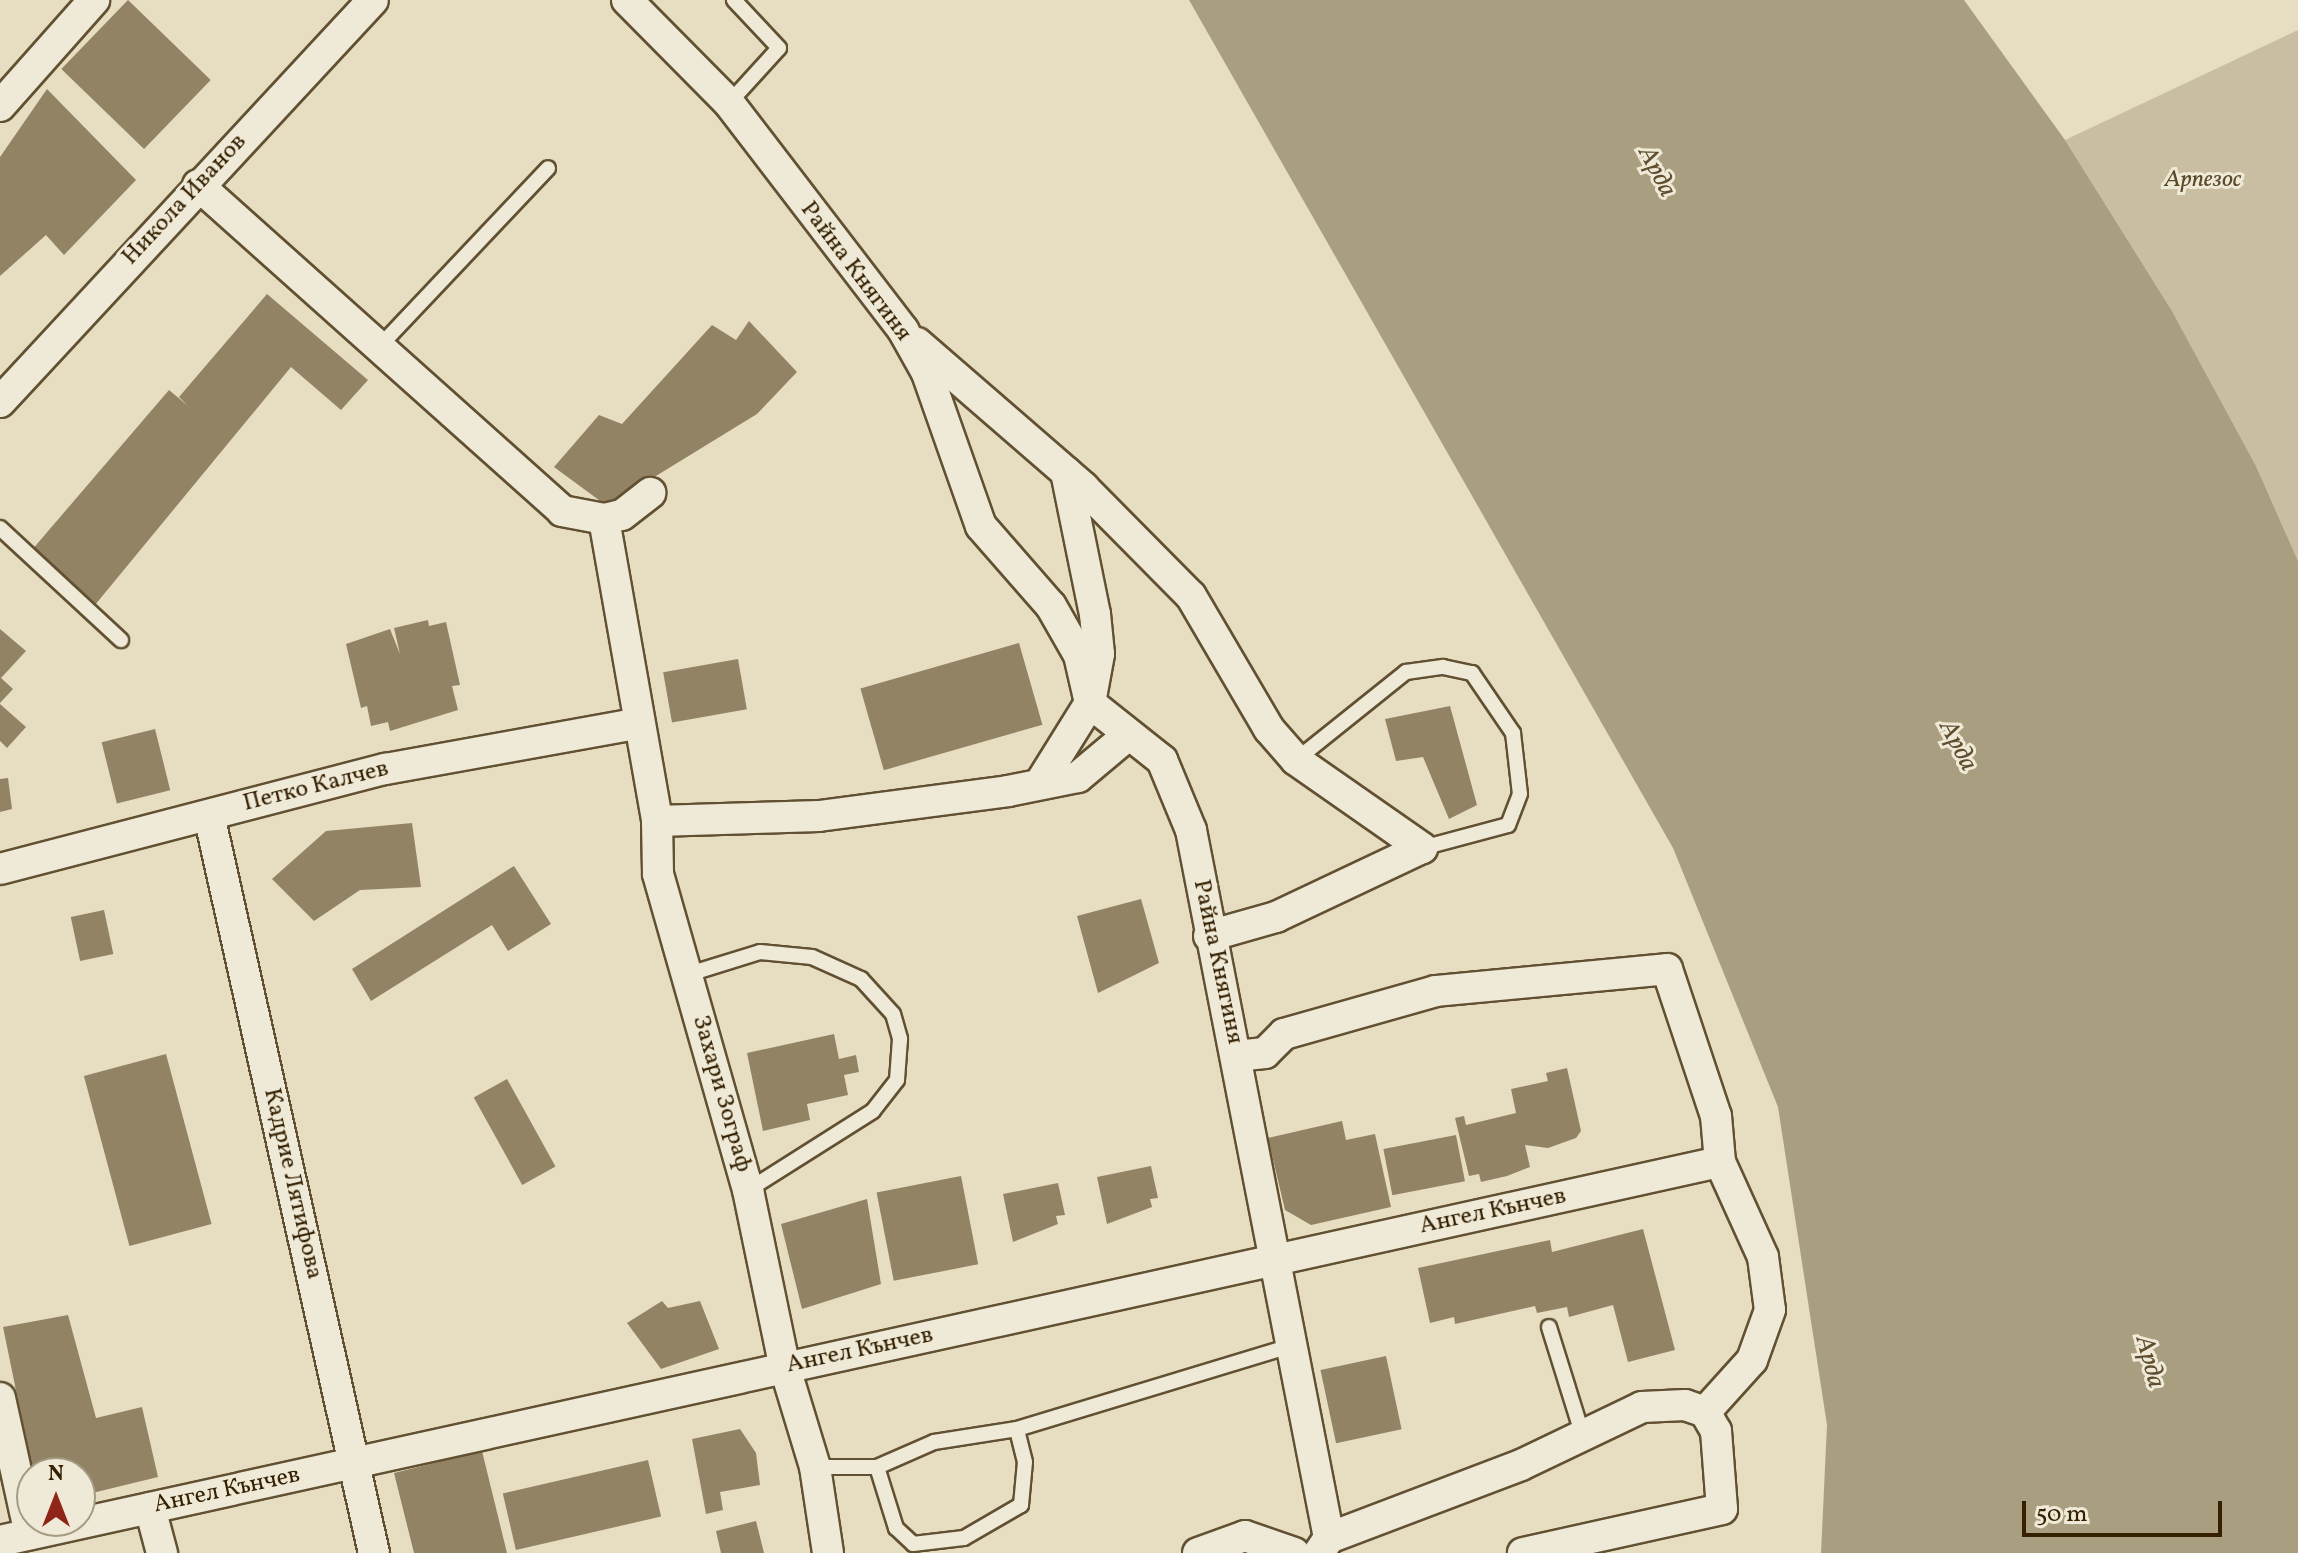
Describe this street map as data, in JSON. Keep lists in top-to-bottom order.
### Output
{
  "streets": {
    "street": [
      "Никола Иванов",
      "Райна Княгиня",
      "Петко Калчев",
      "Захари Зограф",
      "Кадрие Лятифова",
      "Ангел Кънчев"
    ]
  },
  "crossings": [
    ["Райна Княгиня", "Ангел Кънчев"],
    ["Петко Калчев", "Захари Зограф"],
    ["Петко Калчев", "Кадрие Лятифова"],
    ["Захари Зограф", "Ангел Кънчев"],
    ["Кадрие Лятифова", "Ангел Кънчев"]
  ],
  "water": ["Арда"],
  "parks": ["Арпезос"],
  "scale_bar": "50 m",
  "north": "top"
}
